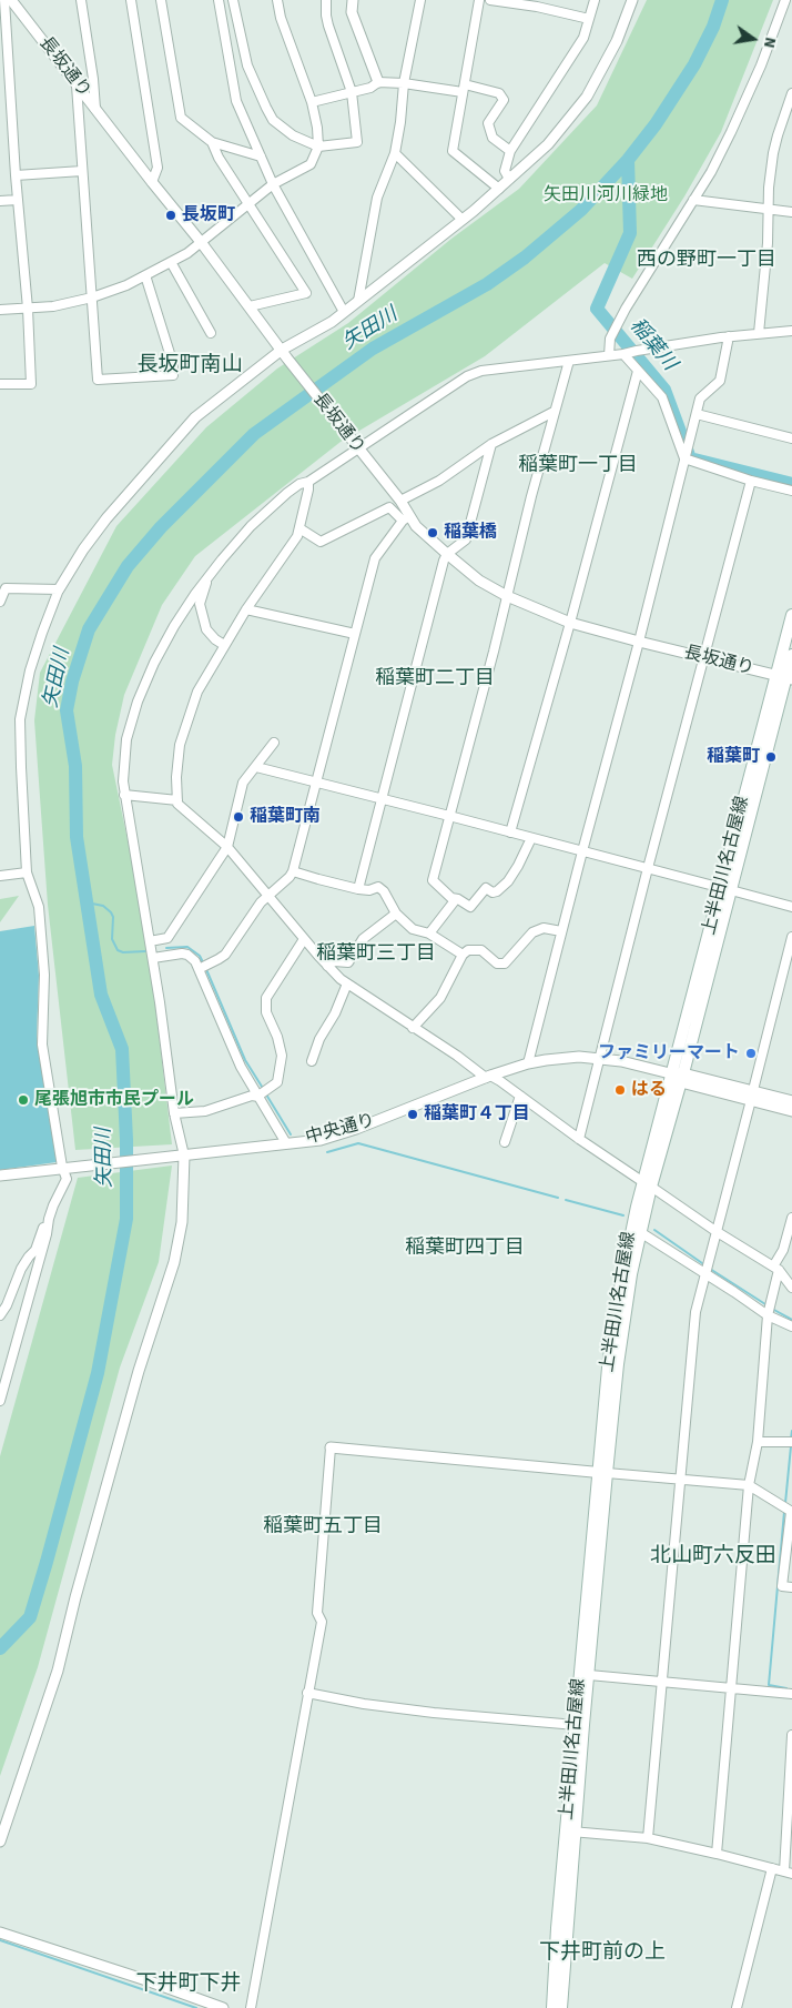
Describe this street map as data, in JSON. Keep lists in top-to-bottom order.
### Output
{
  "streets": {
    "main road": ["上半田川名古屋線"],
    "street": ["長坂通り", "中央通り"]
  },
  "crossings": [
    ["長坂通り", "上半田川名古屋線"],
    ["上半田川名古屋線", "中央通り"]
  ],
  "districts": [
    "西の野町一丁目",
    "長坂町南山",
    "稲葉町一丁目",
    "稲葉町二丁目",
    "稲葉町三丁目",
    "稲葉町四丁目",
    "稲葉町五丁目",
    "北山町六反田",
    "下井町前の上",
    "下井町下井"
  ],
  "water": ["矢田川", "稲葉川"],
  "parks": ["矢田川河川緑地"],
  "places": [
    "長坂町",
    "稲葉橋",
    "稲葉町",
    "稲葉町南",
    "ファミリーマート",
    "はる",
    "尾張旭市市民プール",
    "稲葉町４丁目"
  ],
  "north": "right"
}
